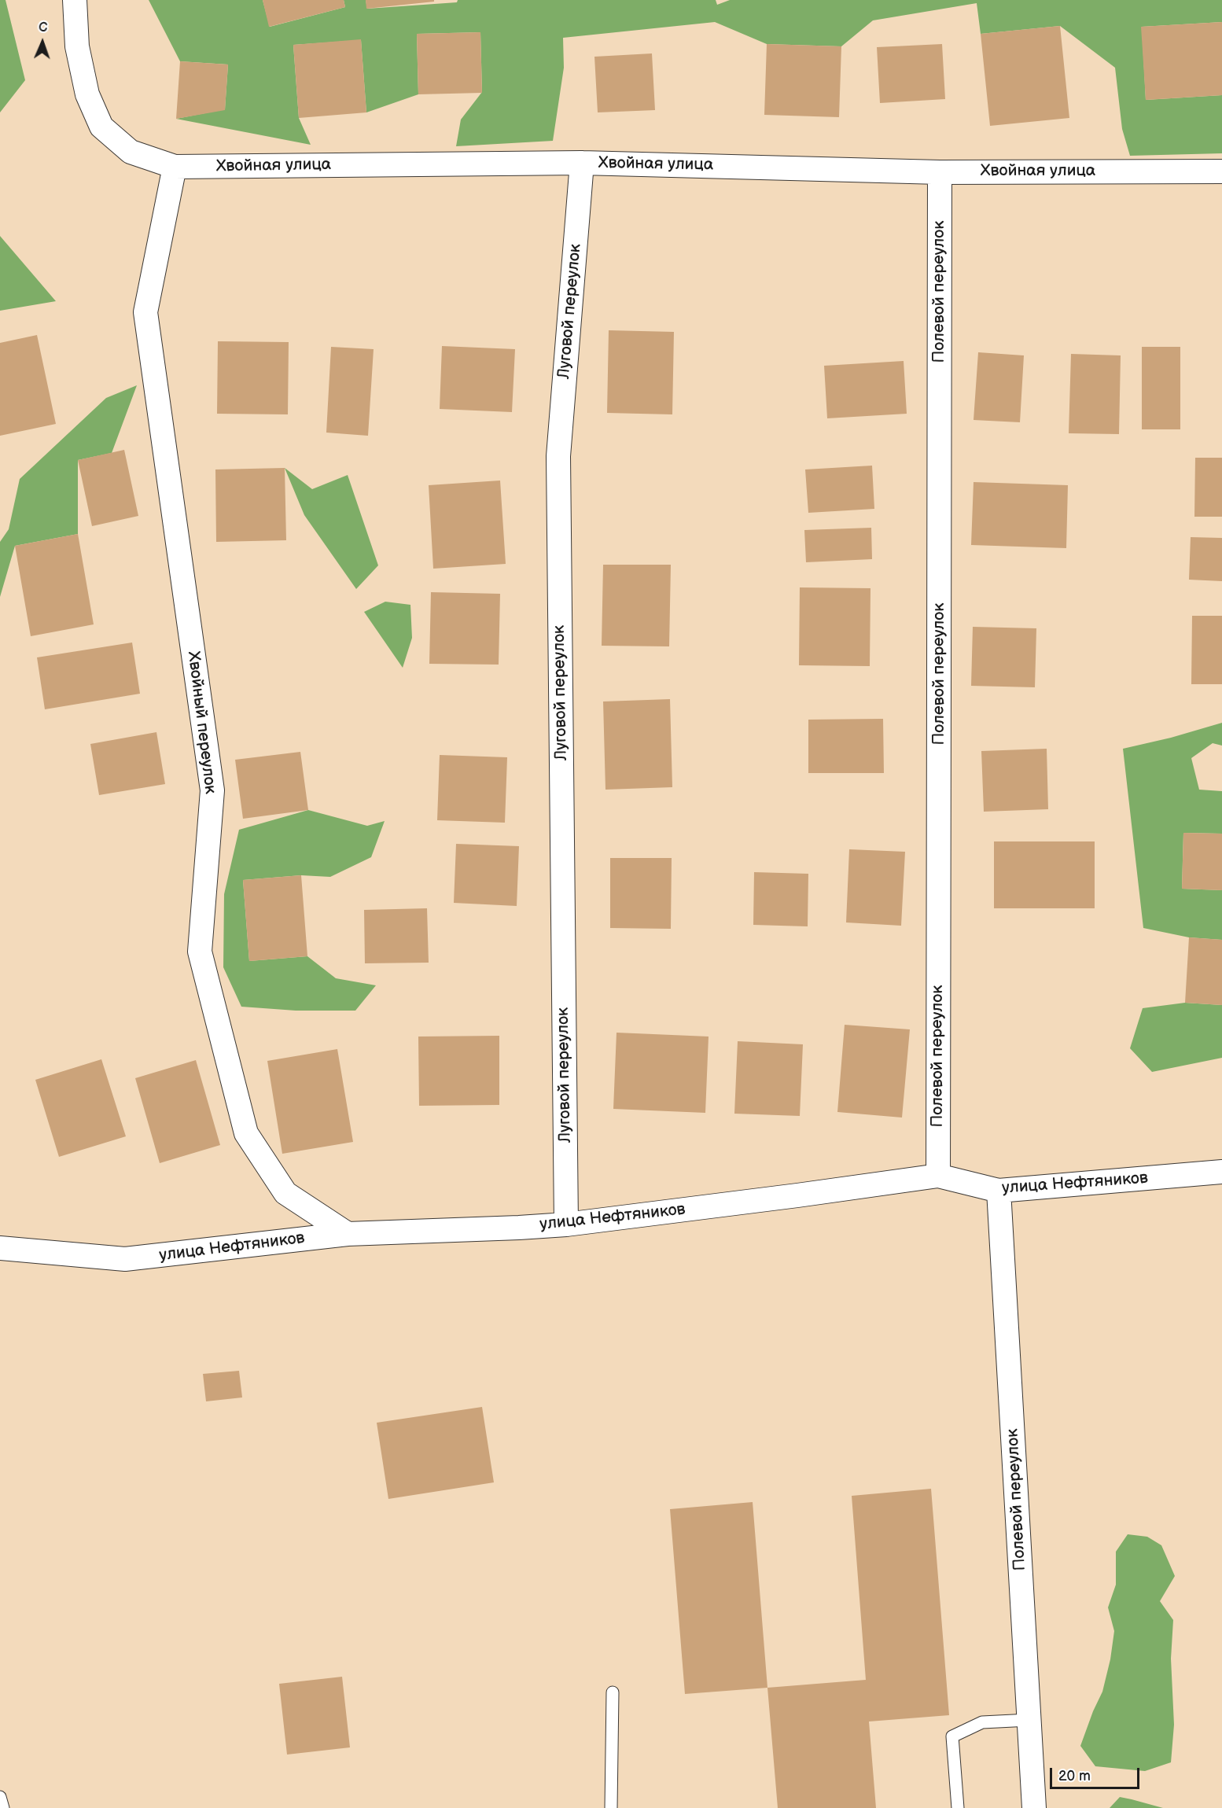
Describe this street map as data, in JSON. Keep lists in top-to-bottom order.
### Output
{
  "streets": {
    "street": [
      "Хвойная улица",
      "Полевой переулок",
      "Луговой переулок",
      "Хвойный переулок",
      "улица Нефтяников"
    ]
  },
  "crossings": [
    ["Хвойная улица", "Полевой переулок"],
    ["Хвойная улица", "Луговой переулок"],
    ["Хвойная улица", "Хвойный переулок"],
    ["Полевой переулок", "улица Нефтяников"],
    ["Луговой переулок", "улица Нефтяников"],
    ["Хвойный переулок", "улица Нефтяников"]
  ],
  "scale_bar": "20 m",
  "north": "top"
}
